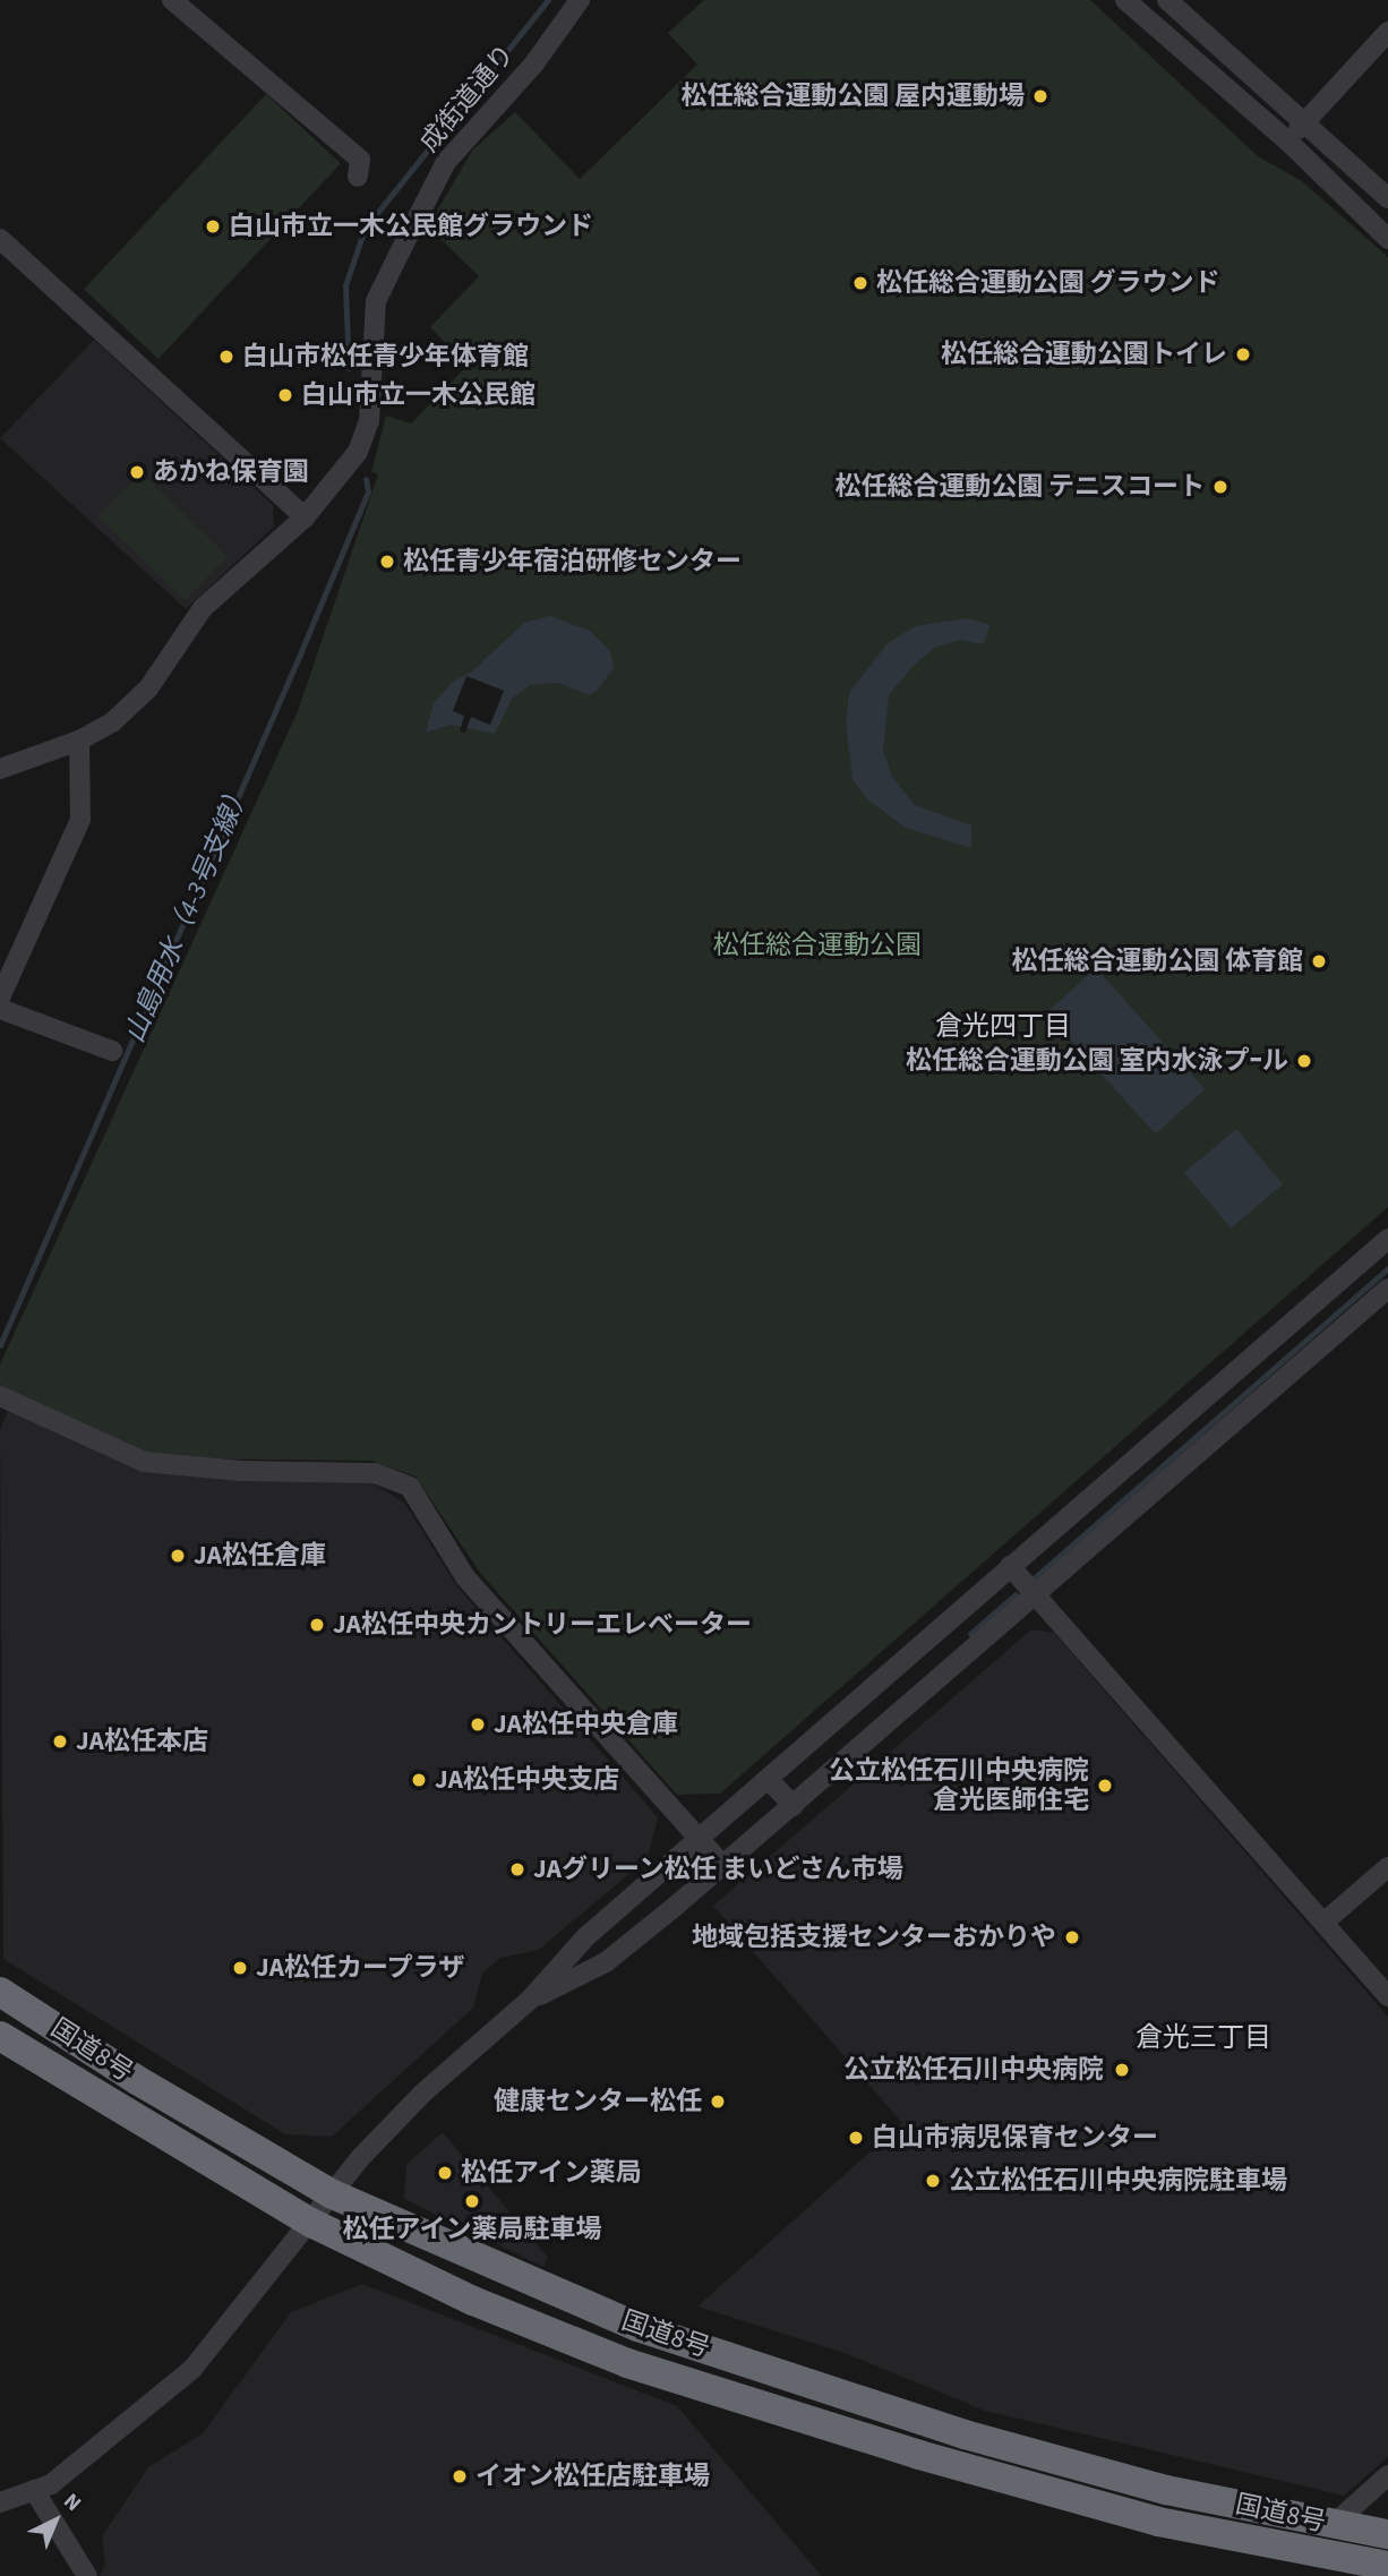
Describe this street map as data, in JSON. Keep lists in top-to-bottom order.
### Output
{
  "streets": {
    "highway": ["国道8号"],
    "street": ["成街道通り"]
  },
  "districts": ["倉光四丁目", "倉光三丁目"],
  "water": ["山島用水（4-3号支線）"],
  "parks": ["松任総合運動公園"],
  "places": [
    "松任総合運動公園 屋内運動場",
    "白山市立一木公民館グラウンド",
    "松任総合運動公園 グラウンド",
    "松任総合運動公園トイレ",
    "白山市松任青少年体育館",
    "白山市立一木公民館",
    "あかね保育園",
    "松任総合運動公園 テニスコート",
    "松任青少年宿泊研修センター",
    "松任総合運動公園 体育館",
    "松任総合運動公園 室内水泳プｰル",
    "JA松任倉庫",
    "JA松任中央カントリーエレベーター",
    "JA松任中央倉庫",
    "JA松任本店",
    "JA松任中央支店",
    "公立松任石川中央病院 倉光医師住宅",
    "JAグリーン松任 まいどさん市場",
    "地域包括支援センターおかりや",
    "JA松任カープラザ",
    "公立松任石川中央病院",
    "健康センター松任",
    "白山市病児保育センター",
    "松任アイン薬局",
    "公立松任石川中央病院駐車場",
    "松任アイン薬局駐車場",
    "イオン松任店駐車場"
  ],
  "north": "top right"
}
